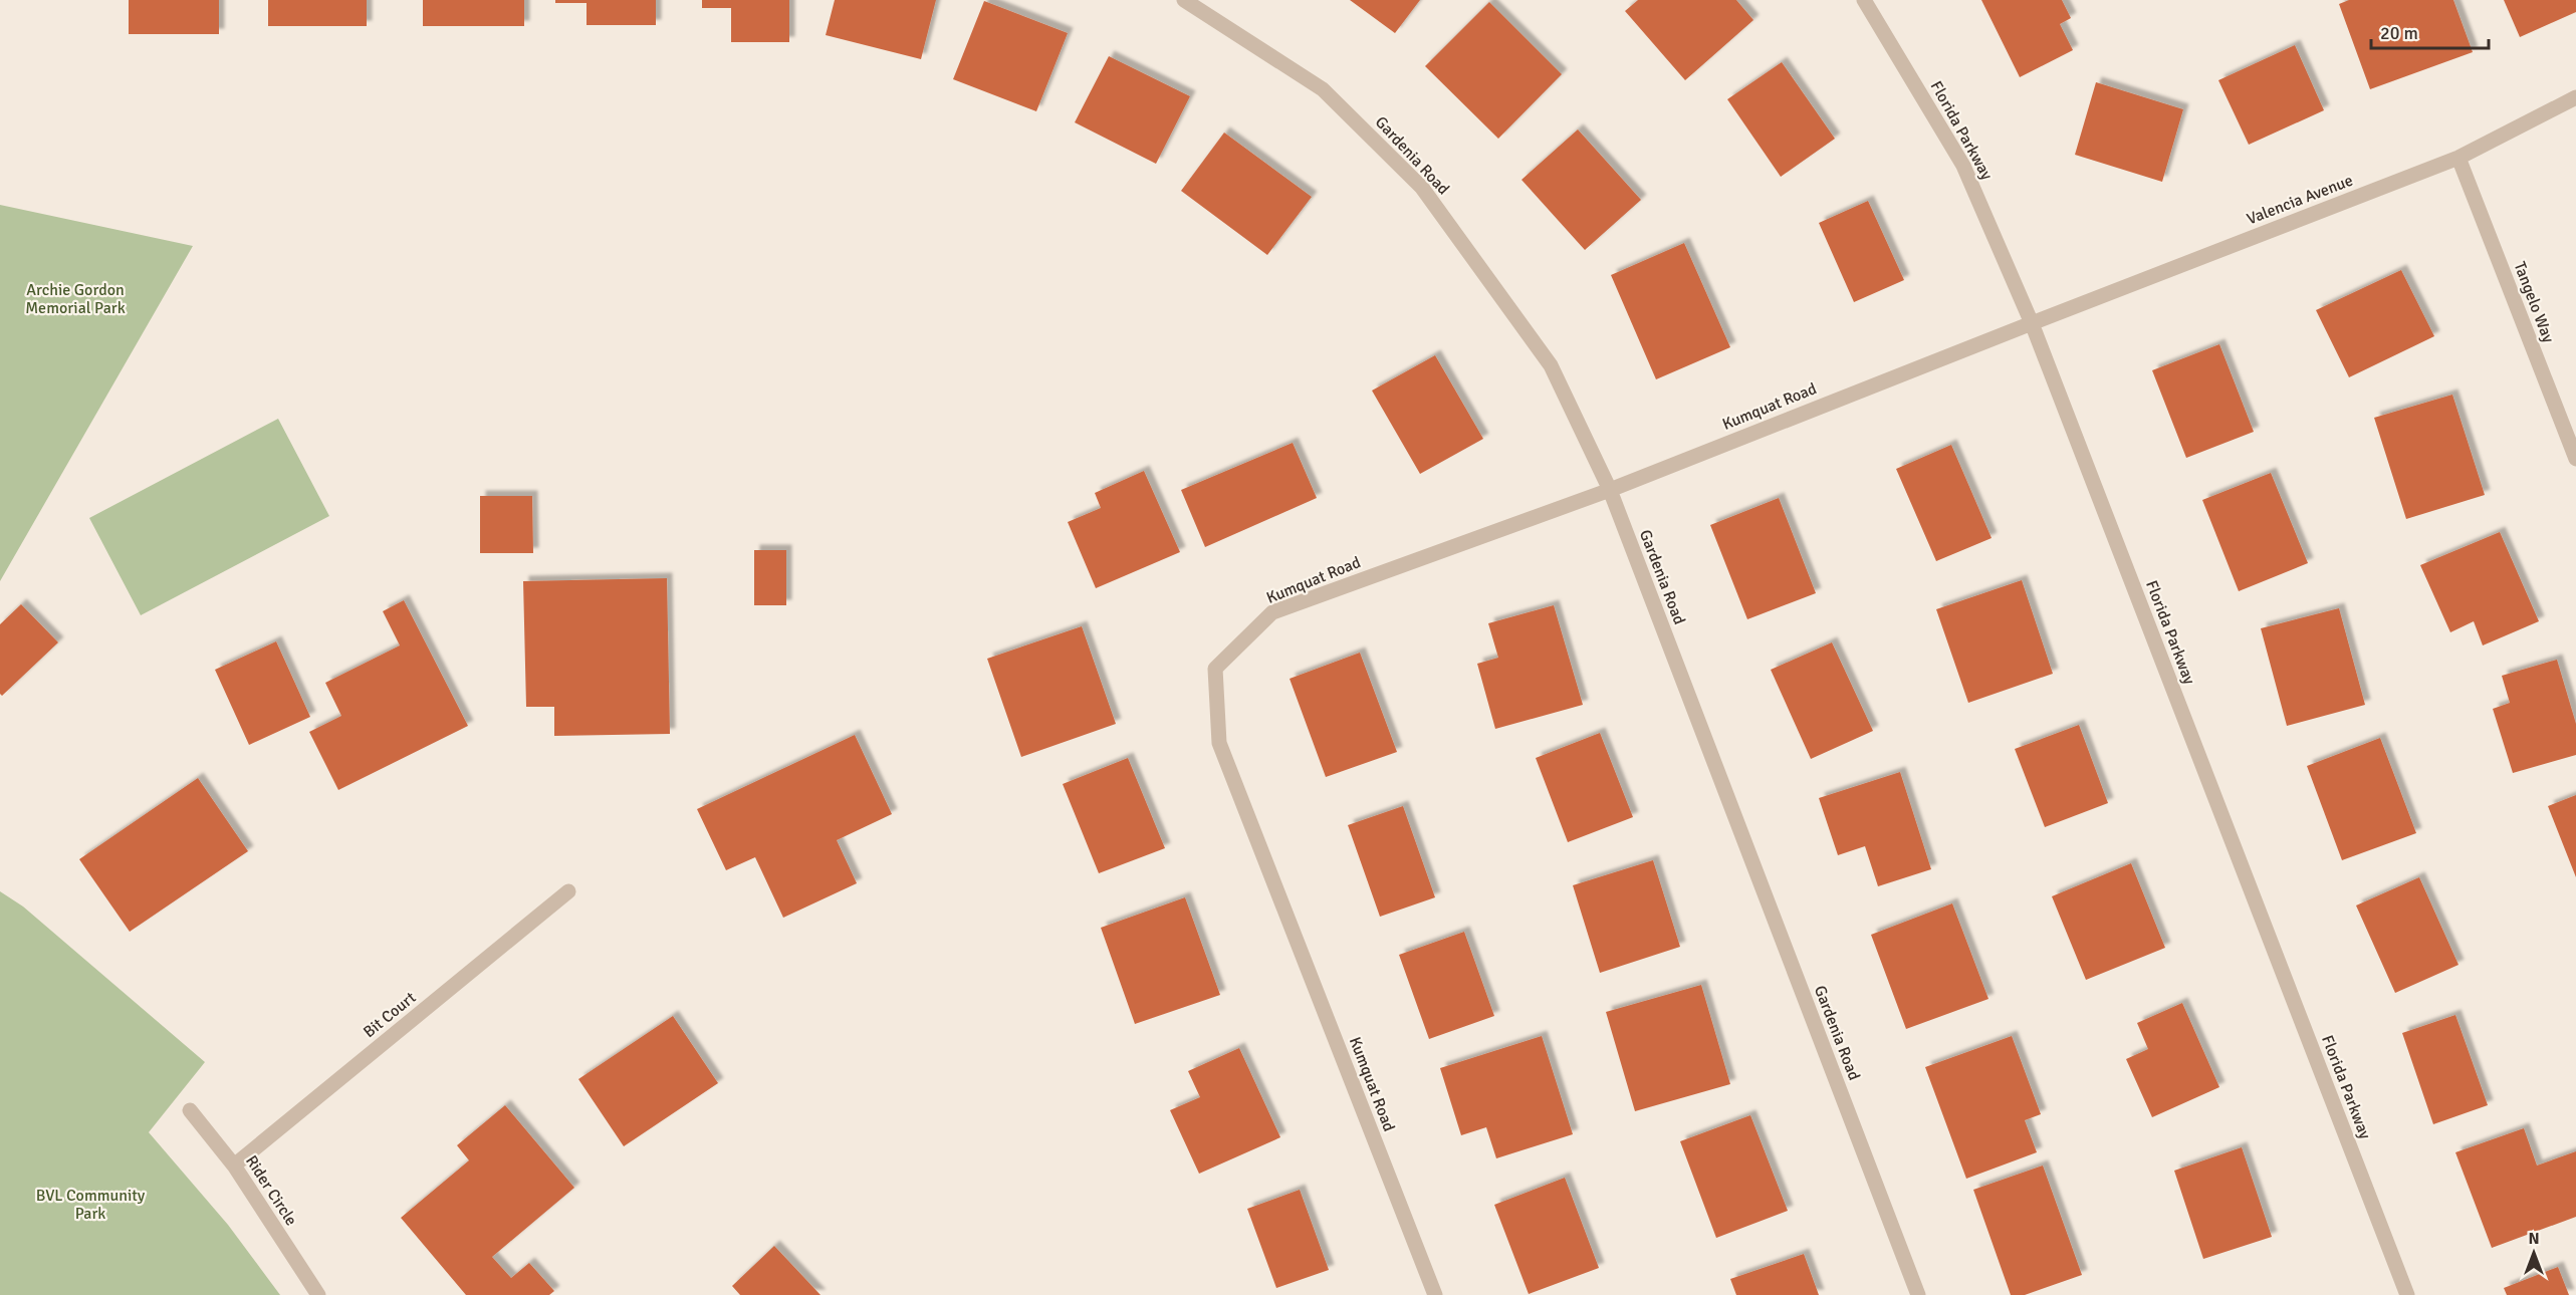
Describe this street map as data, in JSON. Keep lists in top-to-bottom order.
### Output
{
  "streets": {
    "street": [
      "Florida Parkway",
      "Gardenia Road",
      "Valencia Avenue",
      "Tangelo Way",
      "Kumquat Road",
      "Bit Court",
      "Rider Circle"
    ]
  },
  "crossings": [
    ["Florida Parkway", "Valencia Avenue"],
    ["Florida Parkway", "Kumquat Road"],
    ["Gardenia Road", "Kumquat Road"],
    ["Valencia Avenue", "Tangelo Way"],
    ["Valencia Avenue", "Kumquat Road"],
    ["Bit Court", "Rider Circle"]
  ],
  "parks": ["Archie Gordon Memorial Park", "BVL Community Park"],
  "scale_bar": "20 m",
  "north": "top"
}
